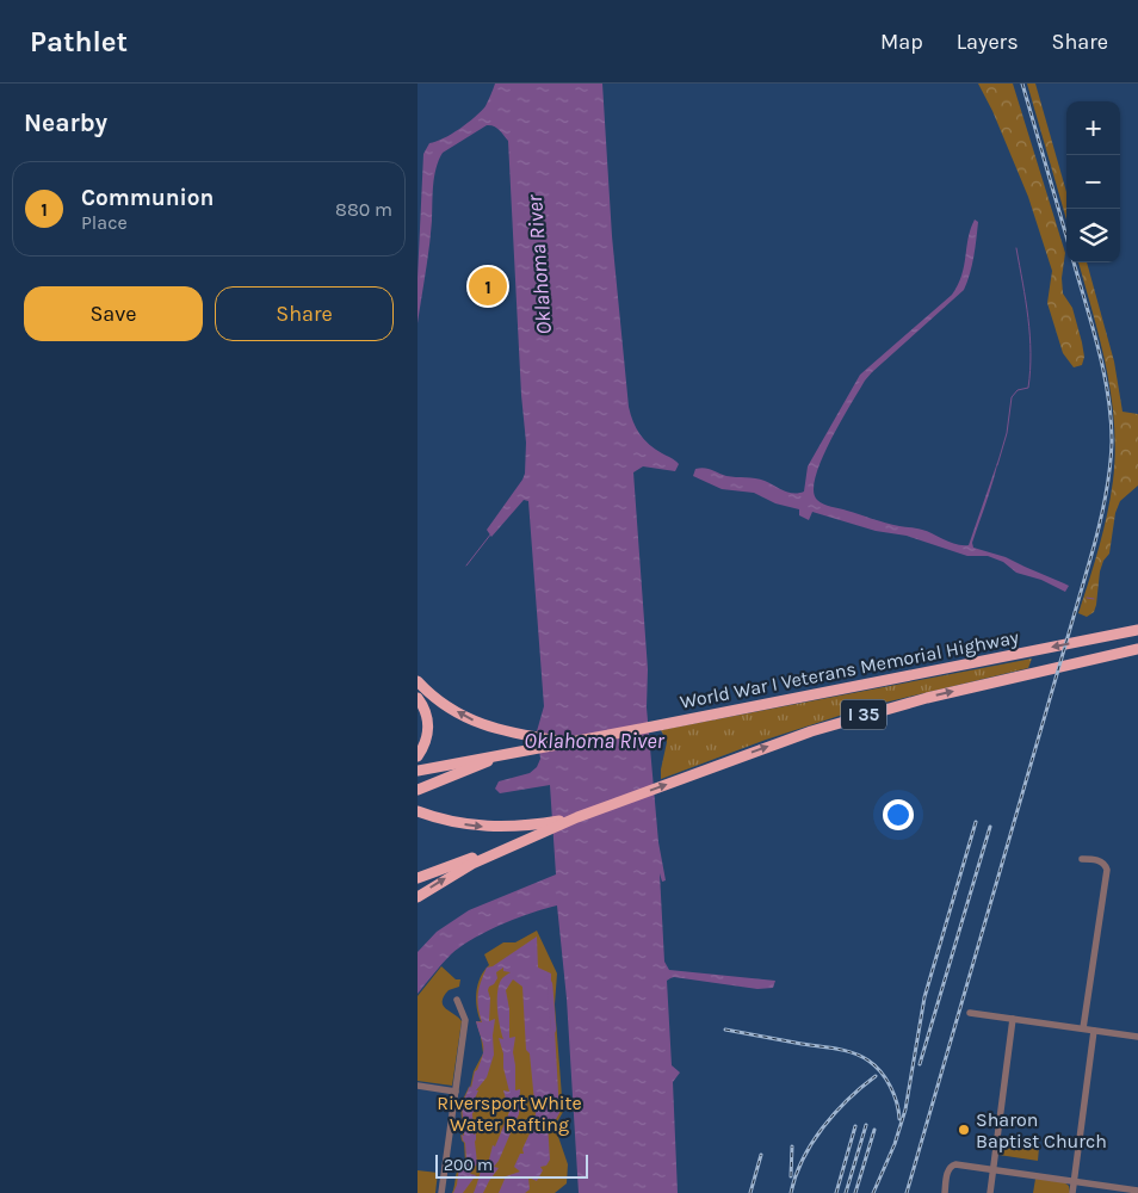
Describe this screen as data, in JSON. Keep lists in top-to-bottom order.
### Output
{
  "streets": {
    "highway": ["World War I Veterans Memorial Highway", "I 35"]
  },
  "crossings": [
    ["World War I Veterans Memorial Highway", "I 35"]
  ],
  "water": ["Oklahoma River"],
  "parks": ["Riversport White Water Rafting"],
  "places": ["Sharon Baptist Church"],
  "scale_bar": "200 m",
  "page": {
    "header": "Pathlet",
    "nav": ["Map", "Layers", "Share"],
    "heading": "Nearby",
    "map_buttons": ["+", "−"],
    "list": [
      {
        "mark": "1",
        "name": "Communion",
        "note": "Place",
        "value": "880 m"
      }
    ],
    "pins": "1",
    "buttons": ["Save", "Share"],
    "scale": "200 m"
  }
}
